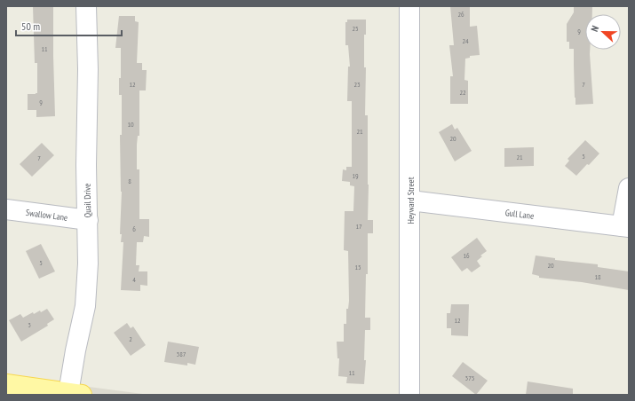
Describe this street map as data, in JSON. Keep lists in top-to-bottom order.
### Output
{
  "streets": {
    "street": [
      "Quail Drive",
      "Heyward Street",
      "Gull Lane",
      "Swallow Lane"
    ]
  },
  "crossings": [
    ["Quail Drive", "Swallow Lane"],
    ["Heyward Street", "Gull Lane"]
  ],
  "house_numbers": [
    "26",
    "25",
    "9",
    "24",
    "11",
    "12",
    "23",
    "7",
    "22",
    "9",
    "10",
    "21",
    "20",
    "5",
    "21",
    "7",
    "19",
    "8",
    "17",
    "6",
    "16",
    "5",
    "20",
    "15",
    "18",
    "4",
    "12",
    "3",
    "2",
    "387",
    "11",
    "375"
  ],
  "scale_bar": "50 m",
  "north": "left"
}
